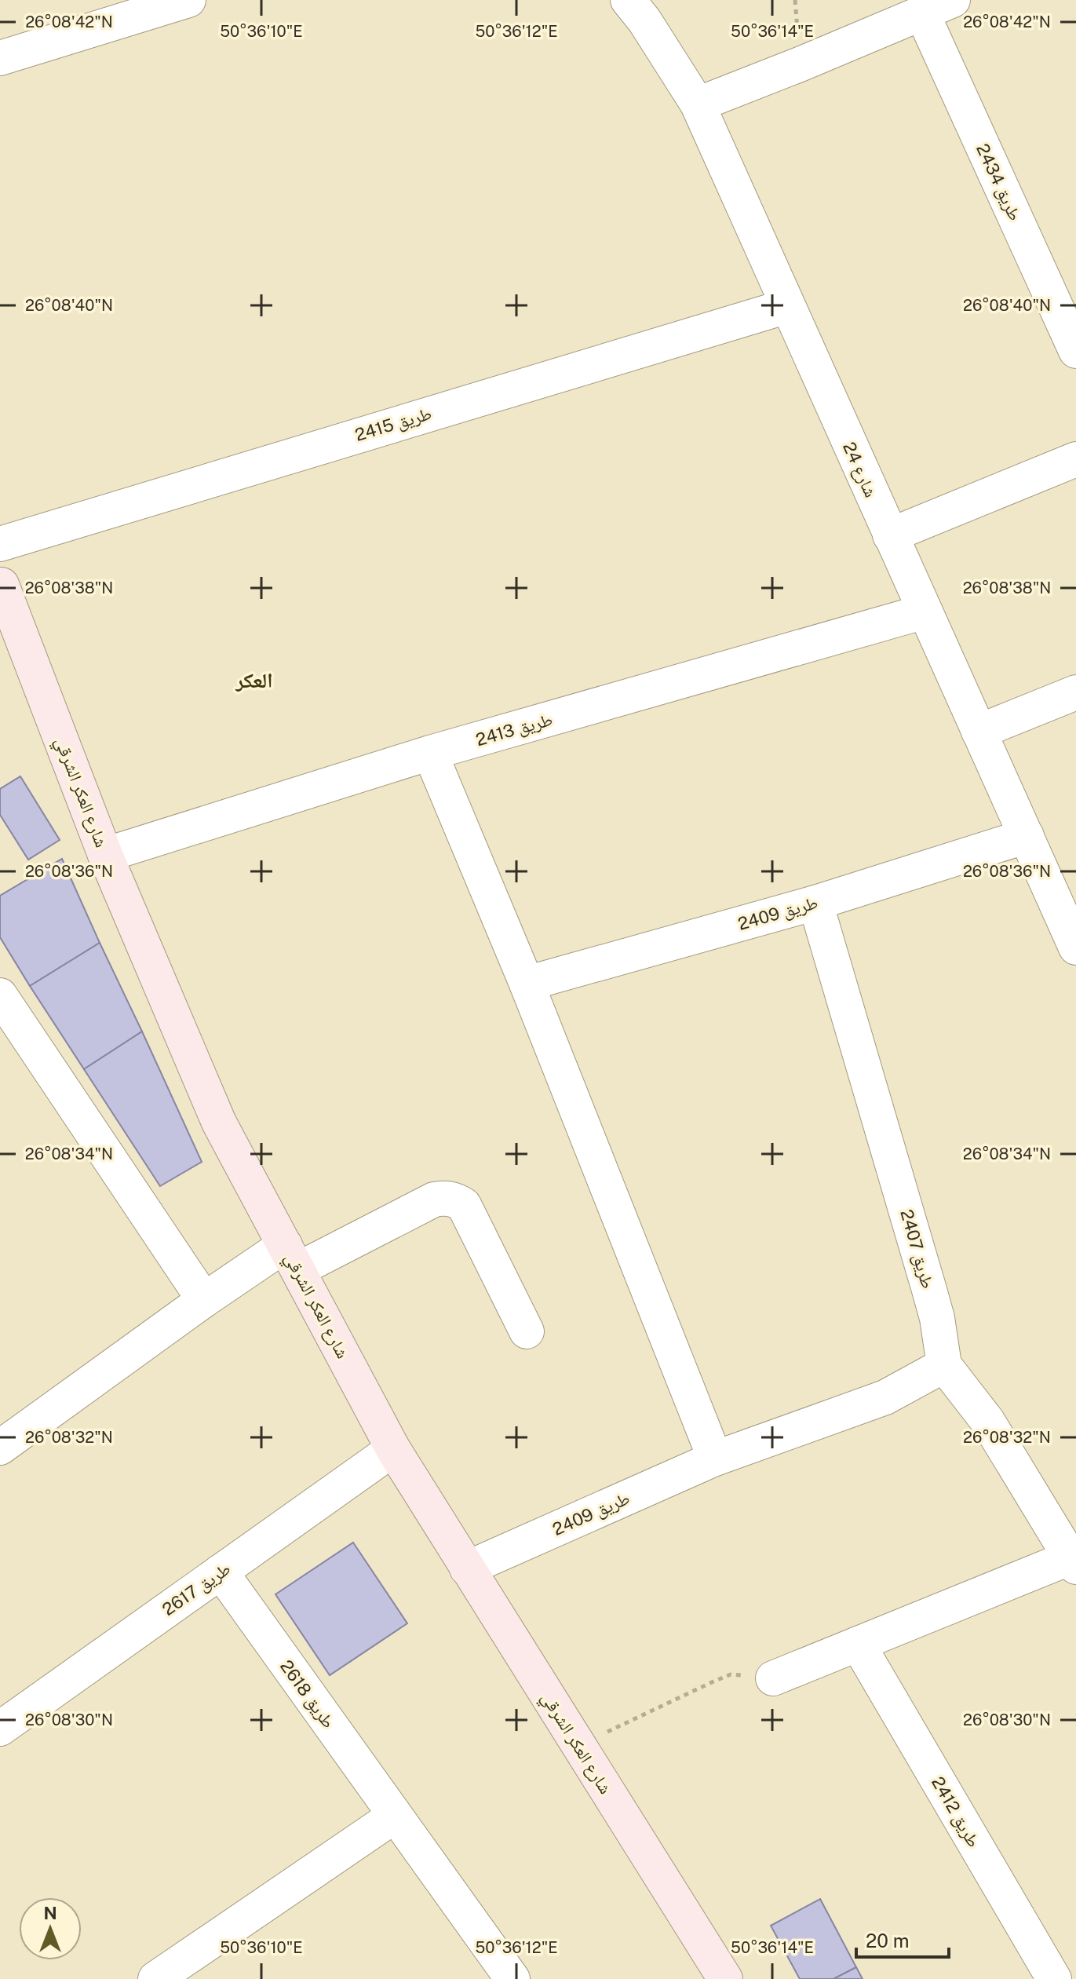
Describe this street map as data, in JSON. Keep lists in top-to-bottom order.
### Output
{
  "streets": {
    "street": [
      "طريق 2434",
      "طريق 2415",
      "شارع 24",
      "طريق 2413",
      "شارع العكر الشرقي",
      "طريق 2409",
      "طريق 2407",
      "طريق 2617",
      "طريق 2618",
      "طريق 2412"
    ]
  },
  "crossings": [
    ["طريق 2415", "شارع 24"],
    ["شارع 24", "طريق 2413"],
    ["شارع 24", "طريق 2409"],
    ["طريق 2413", "شارع العكر الشرقي"],
    ["شارع العكر الشرقي", "طريق 2409"],
    ["شارع العكر الشرقي", "طريق 2617"],
    ["طريق 2409", "طريق 2407"],
    ["طريق 2617", "طريق 2618"]
  ],
  "districts": ["العكر"],
  "scale_bar": "20 m",
  "north": "top",
  "coordinates": [
    "26°08'42\"N",
    "50°36'10\"E",
    "50°36'12\"E",
    "50°36'14\"E",
    "26°08'40\"N",
    "26°08'38\"N",
    "26°08'36\"N",
    "26°08'34\"N",
    "26°08'32\"N",
    "26°08'30\"N"
  ]
}
